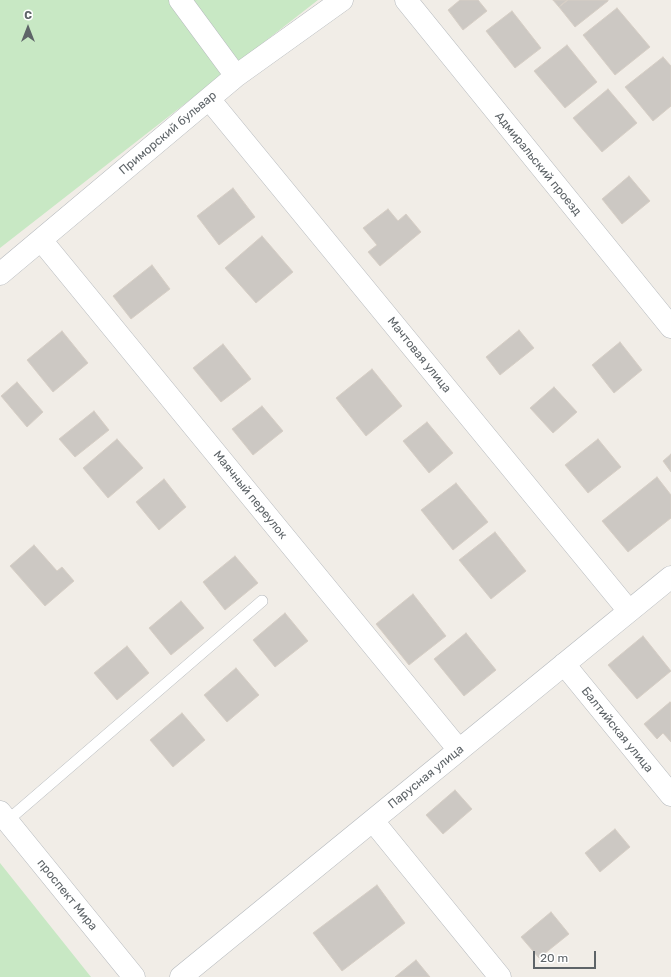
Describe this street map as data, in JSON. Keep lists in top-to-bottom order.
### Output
{
  "streets": {
    "street": [
      "Приморский бульвар",
      "Адмиральский проезд",
      "Мачтовая улица",
      "Маячный переулок",
      "Балтийская улица",
      "Парусная улица",
      "проспект Мира"
    ]
  },
  "crossings": [
    ["Приморский бульвар", "Мачтовая улица"],
    ["Приморский бульвар", "Маячный переулок"],
    ["Мачтовая улица", "Парусная улица"],
    ["Маячный переулок", "Парусная улица"],
    ["Балтийская улица", "Парусная улица"]
  ],
  "scale_bar": "20 m",
  "north": "top"
}
